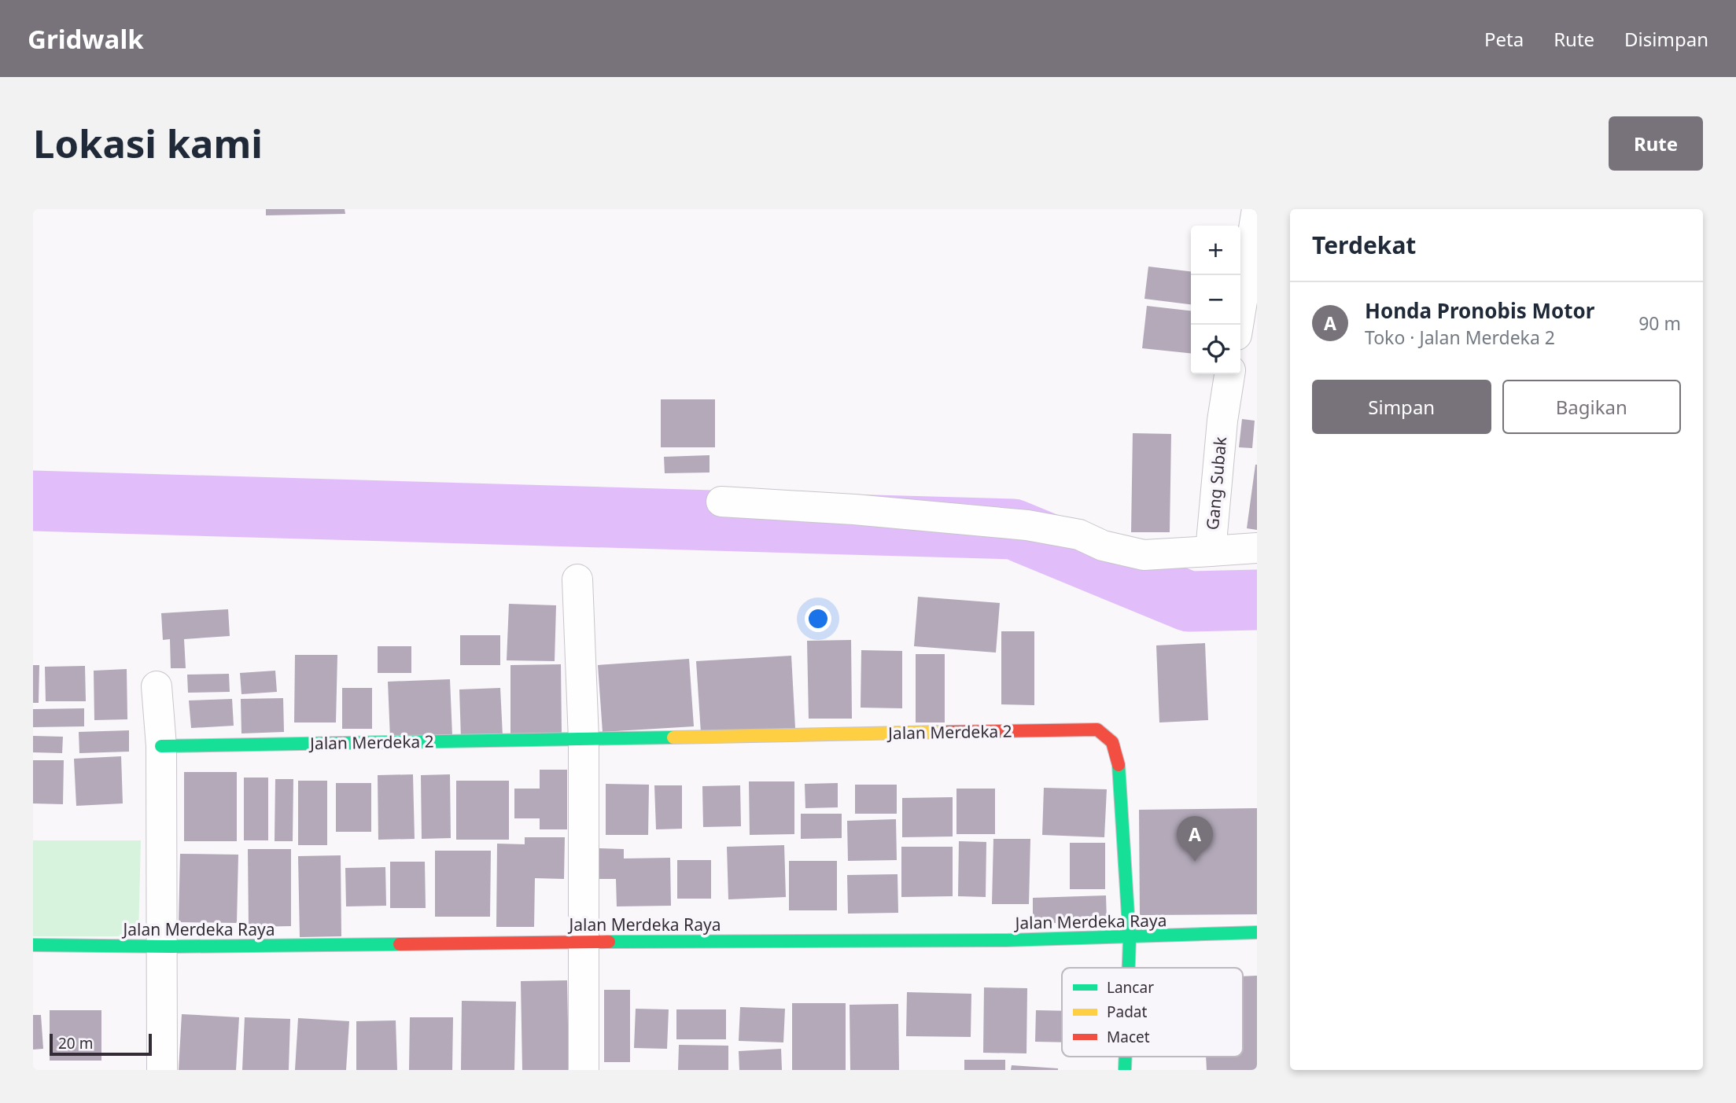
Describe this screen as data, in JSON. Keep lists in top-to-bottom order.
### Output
{
  "streets": {
    "street": ["Gang Subak", "Jalan Merdeka 2", "Jalan Merdeka Raya"]
  },
  "crossings": [
    ["Jalan Merdeka 2", "Jalan Merdeka Raya"]
  ],
  "legend": ["Lancar", "Padat", "Macet"],
  "scale_bar": "20 m",
  "page": {
    "header": "Gridwalk",
    "nav": ["Peta", "Rute", "Disimpan"],
    "buttons": [
      "Rute",
      ["Simpan", "Bagikan"]
    ],
    "title": "Lokasi kami",
    "heading": "Terdekat",
    "map_buttons": ["+", "−"],
    "list": [
      {
        "mark": "A",
        "name": "Honda Pronobis Motor",
        "note": "Toko · Jalan Merdeka 2",
        "value": "90 m"
      }
    ],
    "pins": "A",
    "scale": "20 m"
  }
}
